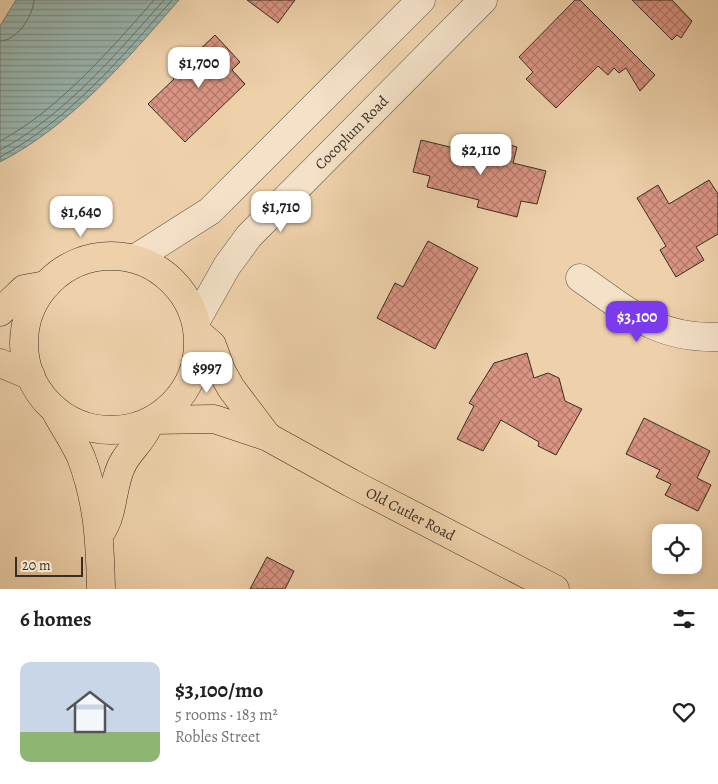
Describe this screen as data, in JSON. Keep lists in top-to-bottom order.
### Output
{
  "streets": {
    "main road": ["Old Cutler Road"],
    "street": ["Cocoplum Road"]
  },
  "crossings": [
    ["Cocoplum Road", "Old Cutler Road"]
  ],
  "scale_bar": "20 m",
  "page": {
    "price": [
      "$1,700",
      "$2,110",
      "$1,710",
      "$1,640",
      "$3,100",
      "$997"
    ],
    "scale": "20 m",
    "heading": "6 homes",
    "list": [
      {
        "name": "$3,100/mo",
        "note": "5 rooms · 183 m² · Robles Street"
      }
    ]
  }
}
